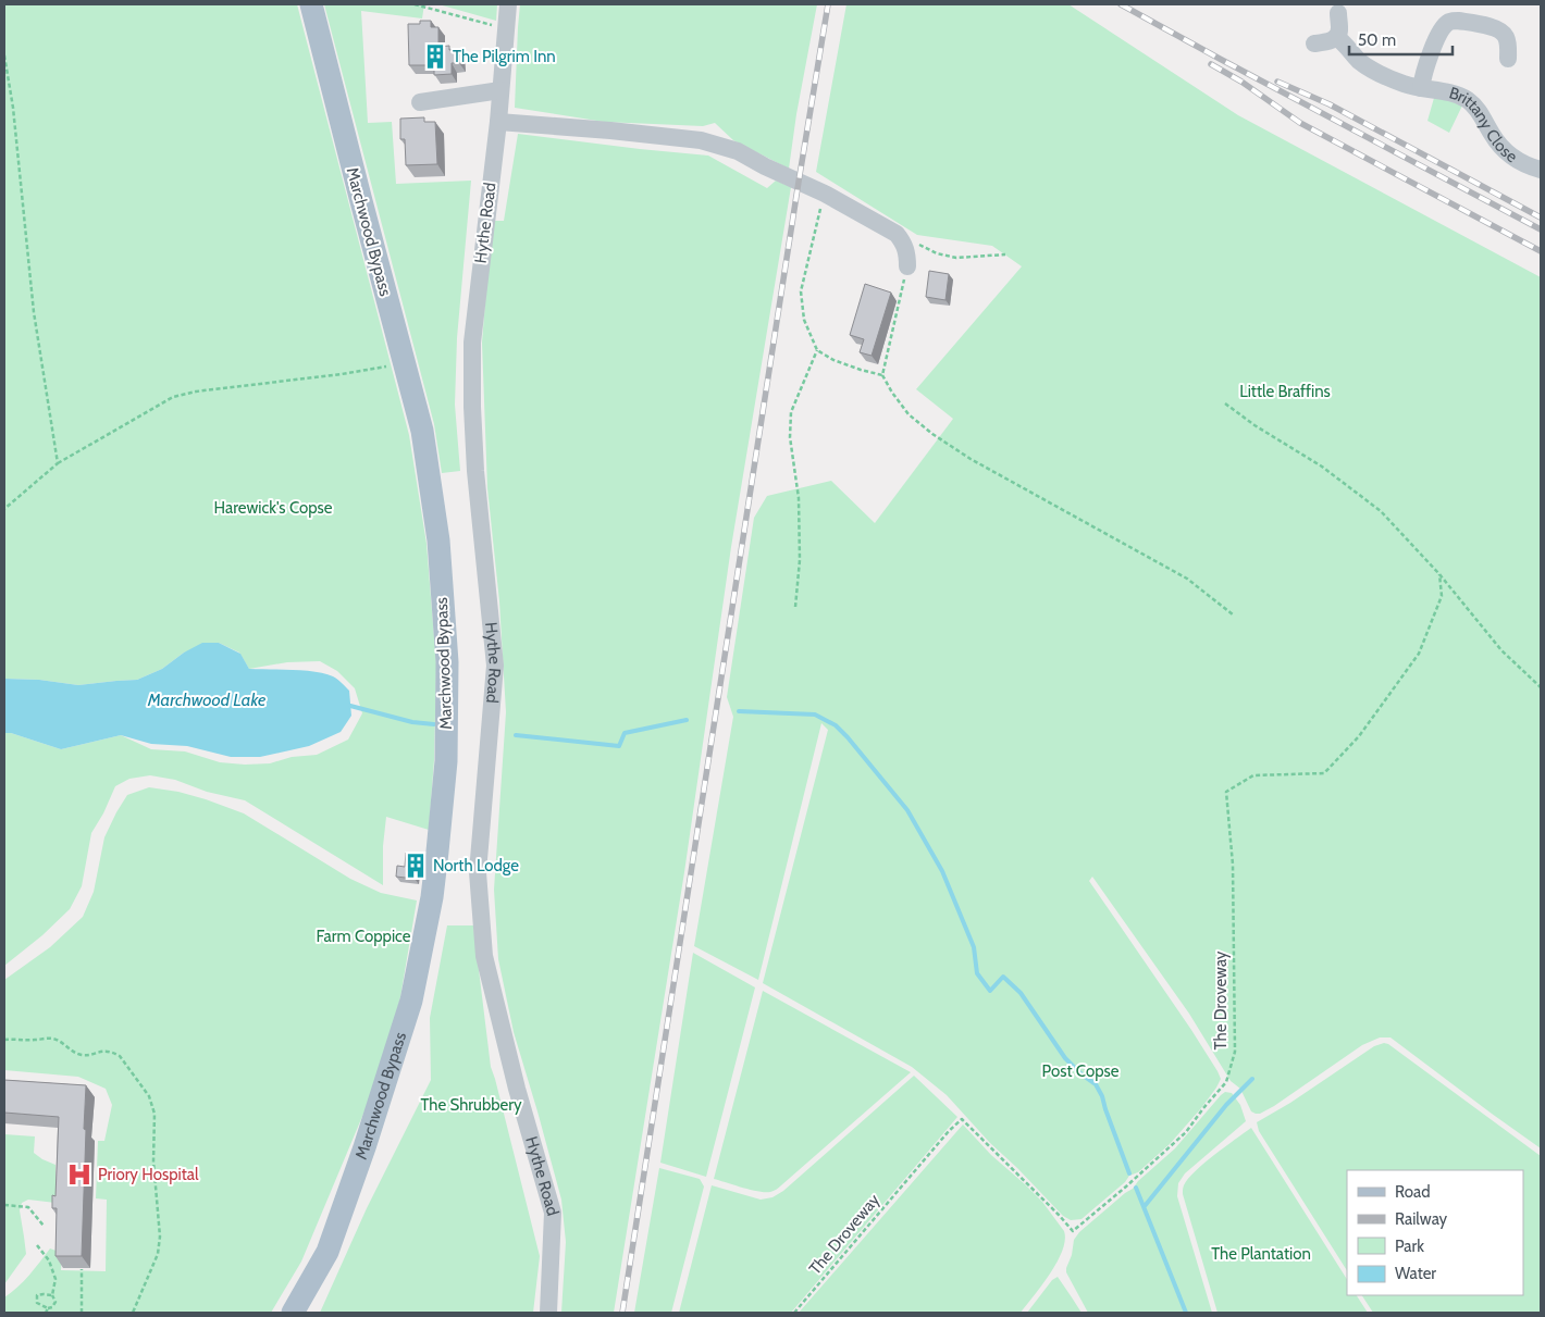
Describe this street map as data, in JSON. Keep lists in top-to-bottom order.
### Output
{
  "streets": {
    "main road": ["Marchwood Bypass"],
    "street": ["Brittany Close", "Hythe Road"],
    "path": ["The Droveway"]
  },
  "water": ["Marchwood Lake"],
  "parks": [
    "Little Braffins",
    "Harewick's Copse",
    "Farm Coppice",
    "Post Copse",
    "The Shrubbery",
    "The Plantation"
  ],
  "places": {
    "building": ["The Pilgrim Inn", "North Lodge"],
    "hospital": ["Priory Hospital"]
  },
  "legend": [
    "Road",
    "Railway",
    "Park",
    "Water"
  ],
  "scale_bar": "50 m"
}
